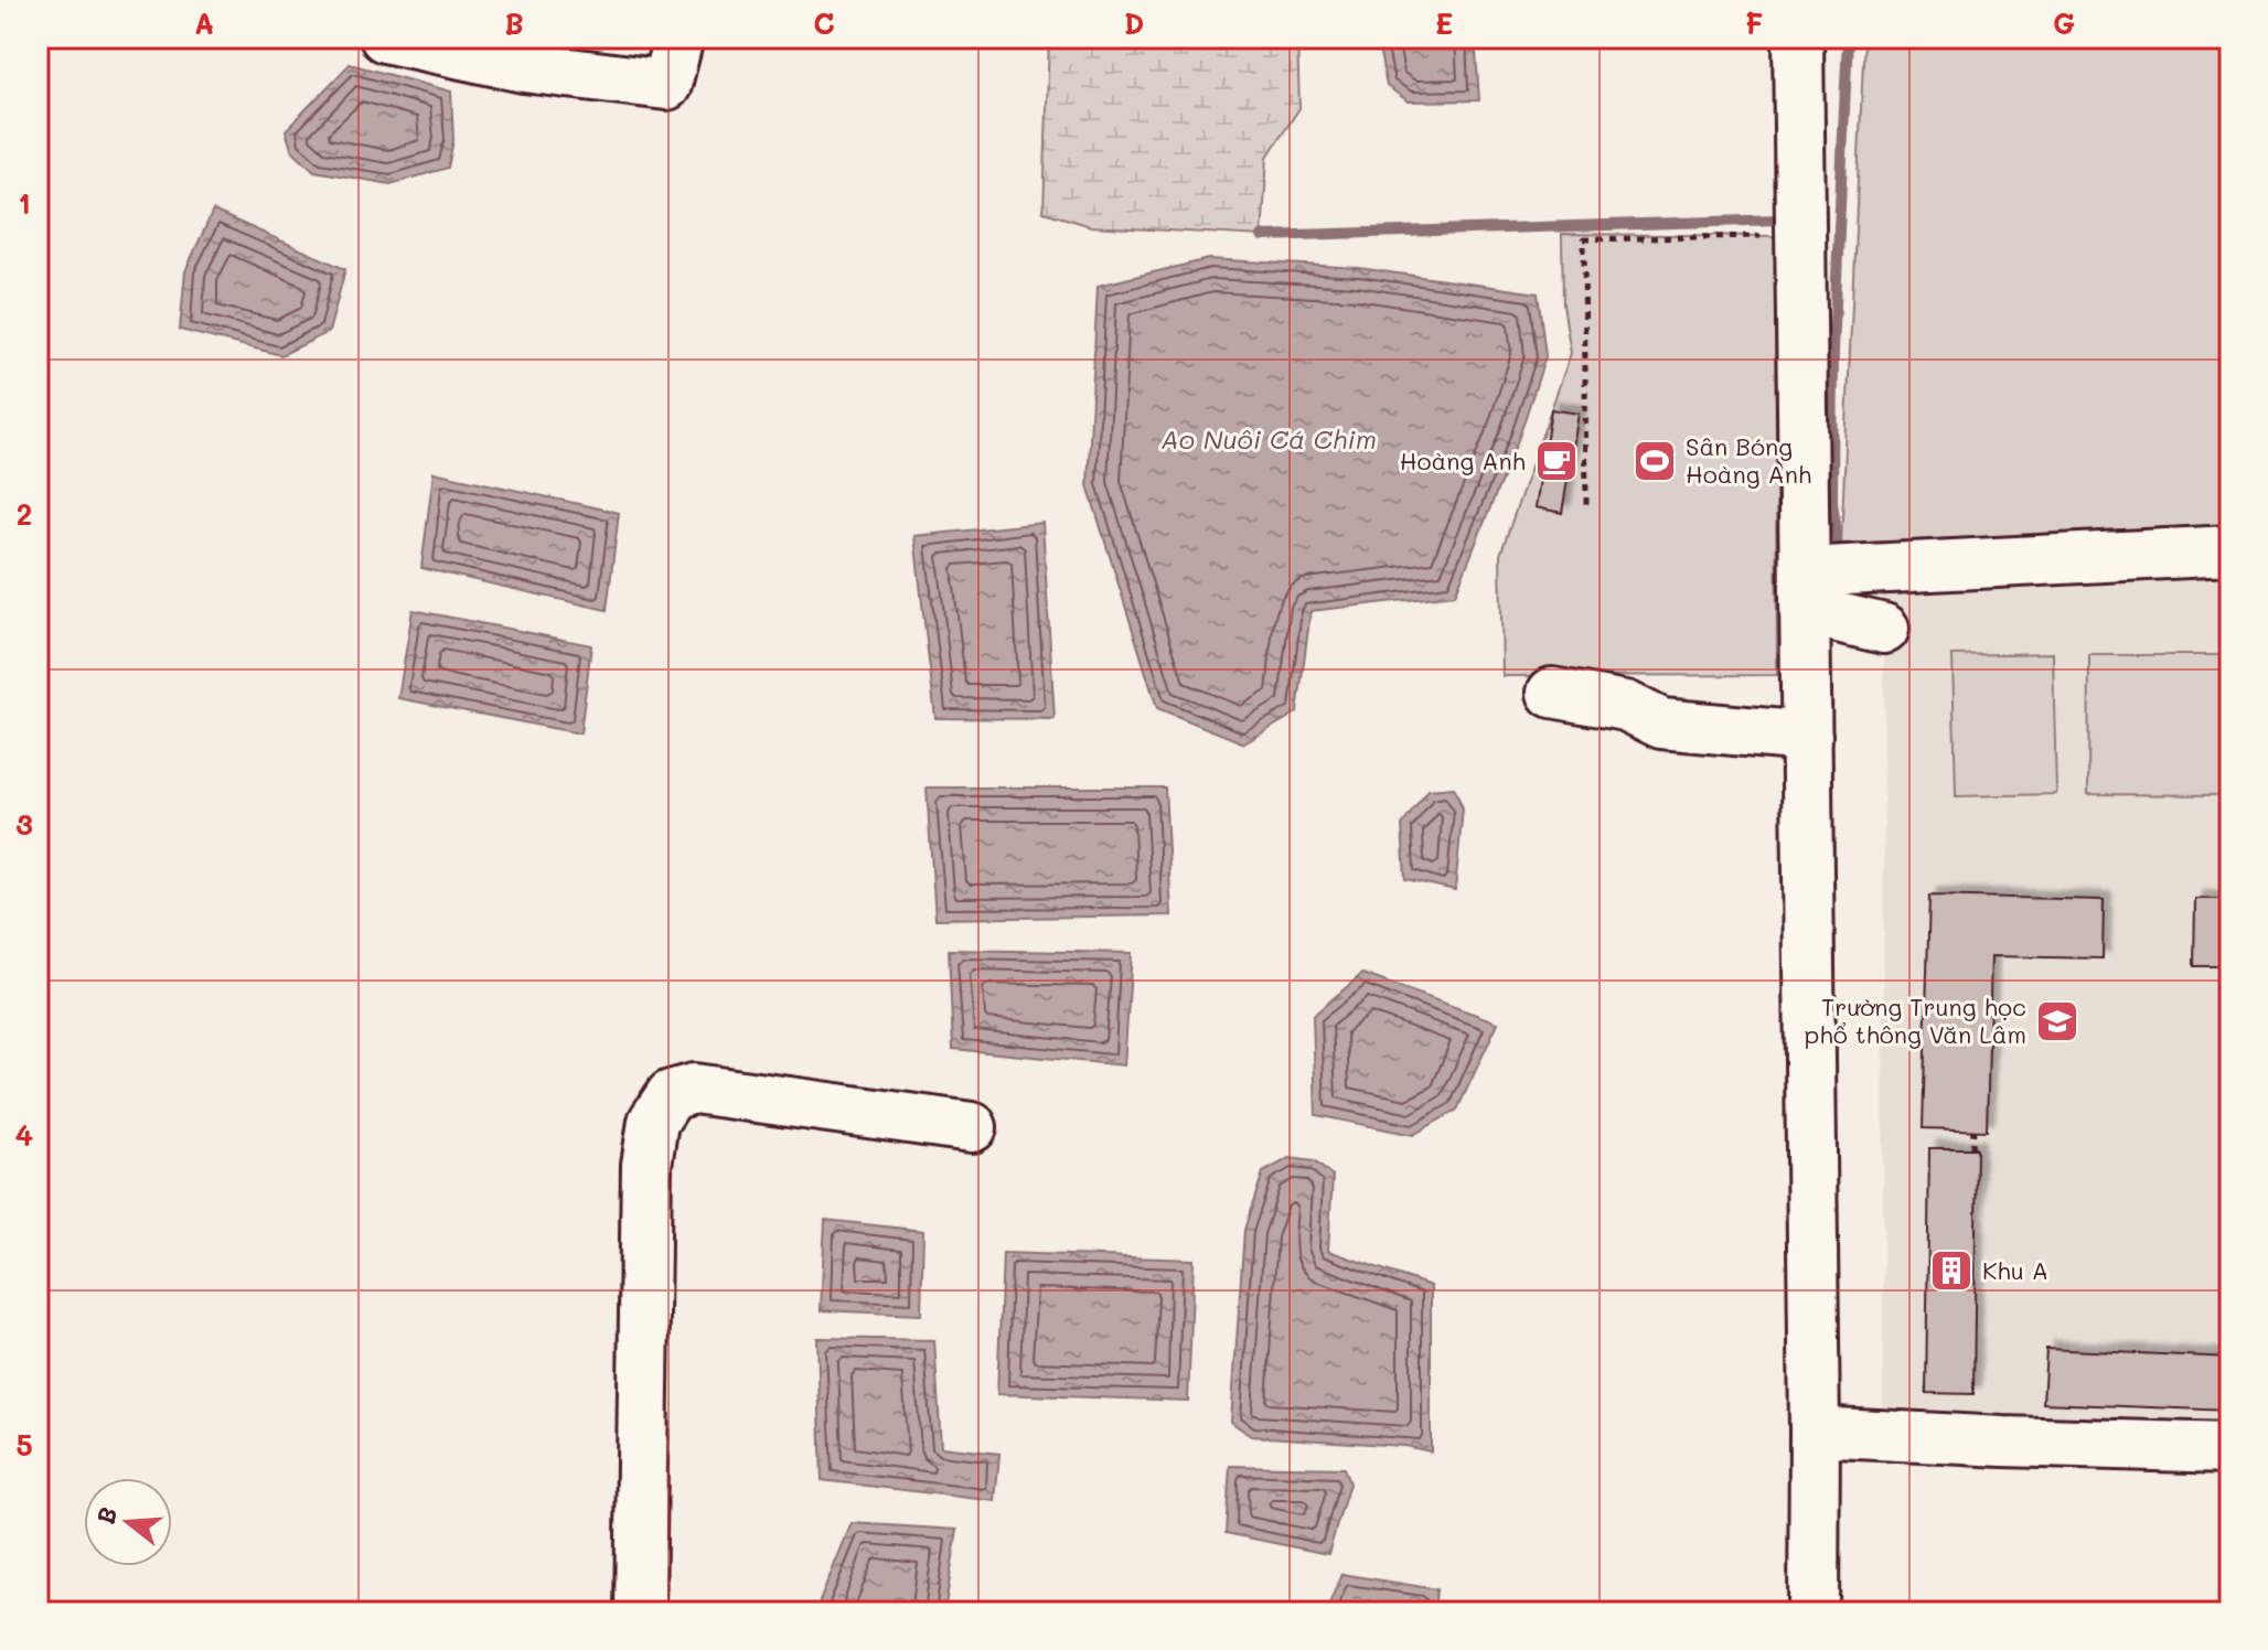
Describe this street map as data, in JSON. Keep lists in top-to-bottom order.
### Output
{
  "water": ["Ao Nuôi Cá Chim"],
  "places": {
    "cafe": ["Hoàng Anh"],
    "sports": ["Sân Bóng Hoàng Anh"],
    "school or university": ["Trường Trung học phổ thông Văn Lâm"],
    "building": ["Khu A"]
  },
  "north": "left",
  "grid": {
    "columns": [
      "A",
      "B",
      "C",
      "D",
      "E",
      "F",
      "G"
    ],
    "rows": [
      "1",
      "2",
      "3",
      "4",
      "5"
    ]
  }
}
